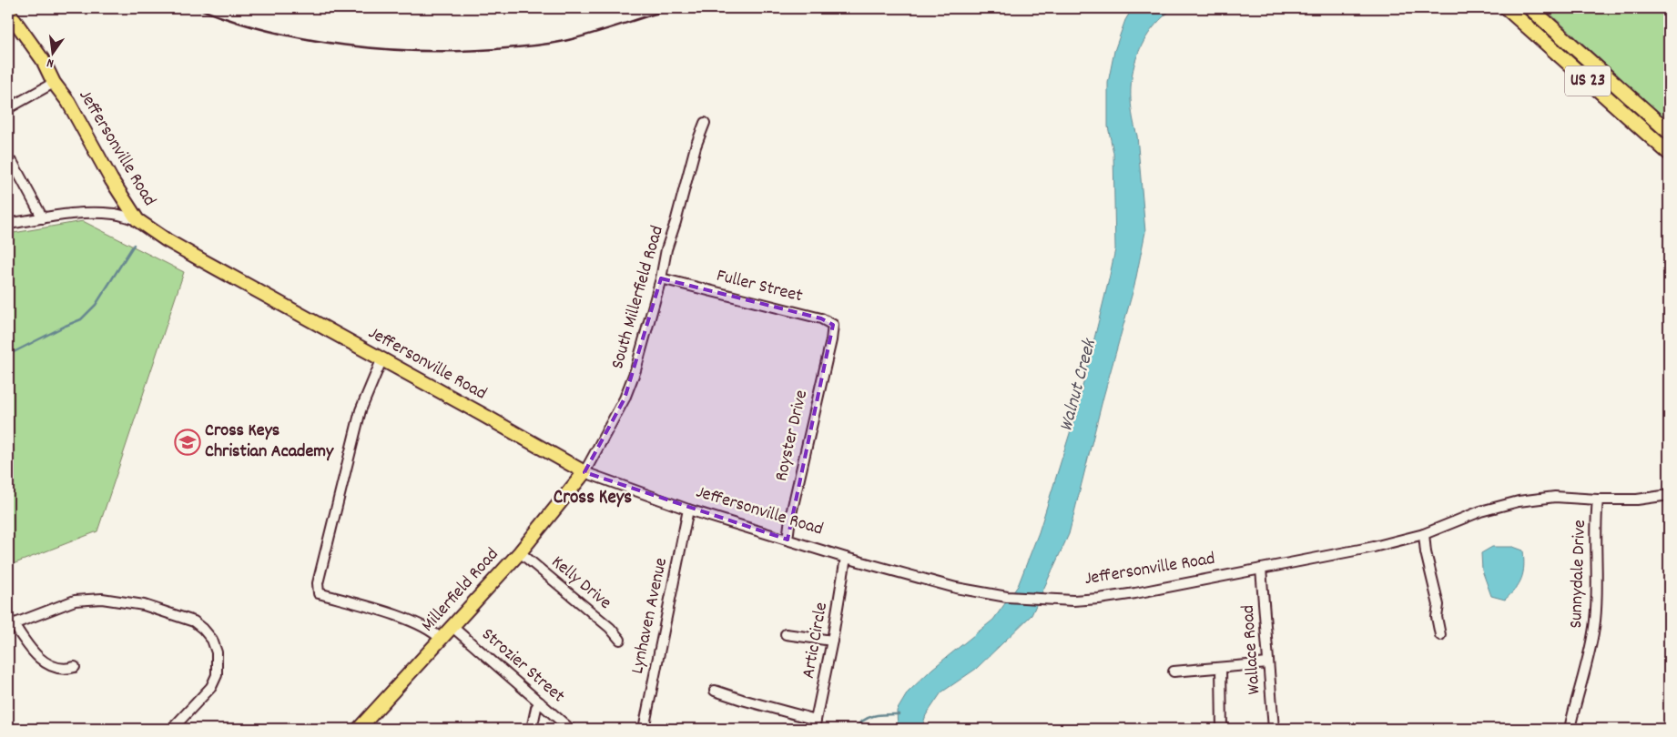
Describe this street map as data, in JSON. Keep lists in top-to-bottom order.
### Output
{
  "streets": {
    "highway": ["US 23"],
    "main road": ["Jeffersonville Road", "Millerfield Road"],
    "street": [
      "Fuller Street",
      "South Millerfield Road",
      "Royster Drive",
      "Sunnydale Drive",
      "Kelly Drive",
      "Lynhaven Avenue",
      "Artic Circle",
      "Wallace Road",
      "Strozier Street"
    ]
  },
  "crossings": [
    ["Jeffersonville Road", "South Millerfield Road"],
    ["Jeffersonville Road", "Royster Drive"],
    ["Jeffersonville Road", "Sunnydale Drive"],
    ["Jeffersonville Road", "Millerfield Road"],
    ["Jeffersonville Road", "Lynhaven Avenue"],
    ["Jeffersonville Road", "Artic Circle"],
    ["Jeffersonville Road", "Wallace Road"],
    ["Fuller Street", "South Millerfield Road"],
    ["Fuller Street", "Royster Drive"],
    ["South Millerfield Road", "Millerfield Road"],
    ["Kelly Drive", "Millerfield Road"],
    ["Millerfield Road", "Strozier Street"]
  ],
  "districts": ["Cross Keys"],
  "water": ["Walnut Creek"],
  "places": {
    "school or university": ["Cross Keys Christian Academy"]
  },
  "north": "bottom"
}
